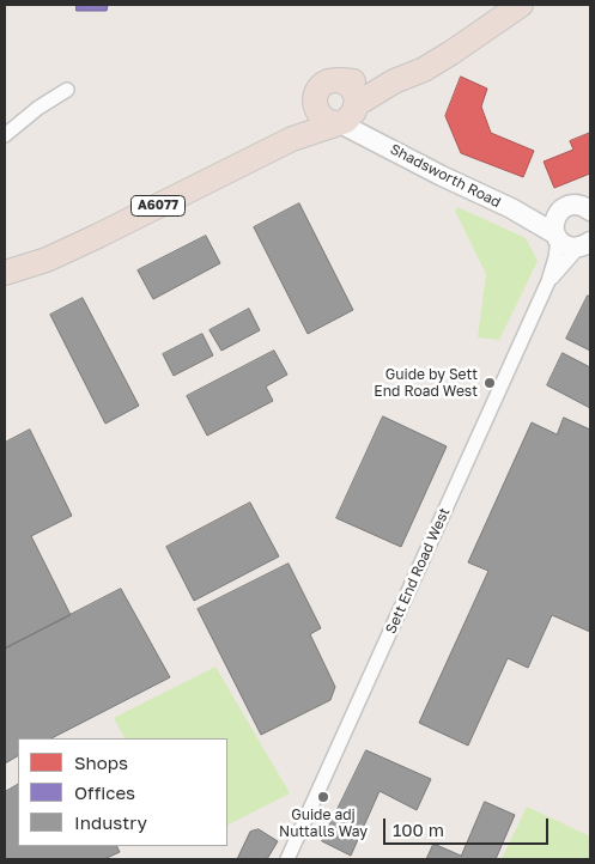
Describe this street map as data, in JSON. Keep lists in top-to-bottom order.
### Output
{
  "streets": {
    "highway": ["A6077"],
    "main road": ["Shadsworth Road"],
    "street": ["Sett End Road West"]
  },
  "crossings": [
    ["Shadsworth Road", "A6077"],
    ["Shadsworth Road", "Sett End Road West"]
  ],
  "places": ["Guide by Sett End Road West", "Guide adj Nuttalls Way"],
  "legend": ["Shops", "Offices", "Industry"],
  "scale_bar": "100 m"
}
